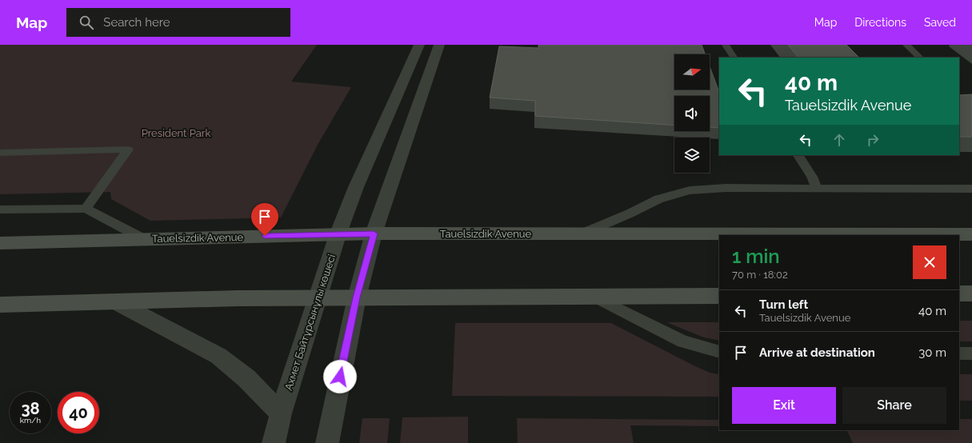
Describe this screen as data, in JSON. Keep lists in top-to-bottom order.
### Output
{
  "streets": {
    "main road": ["Tauelsizdik Avenue"],
    "street": ["Ахмет Байтұрсынұлы көшесі"]
  },
  "crossings": [
    ["Tauelsizdik Avenue", "Ахмет Байтұрсынұлы көшесі"]
  ],
  "parks": ["President Park"],
  "north": "right",
  "page": {
    "header": "Map",
    "search": "Search here",
    "nav": ["Map", "Directions", "Saved"],
    "turn": ["40 m", "Tauelsizdik Avenue"],
    "heading": ["1 min", "70 m · 18:02"],
    "list": [
      {
        "name": "Turn left",
        "note": "Tauelsizdik Avenue",
        "value": "40 m"
      },
      {
        "name": "Arrive at destination",
        "value": "30 m"
      }
    ],
    "buttons": ["Exit", "Share"],
    "speed": "38 km/h",
    "limit": "40"
  }
}
